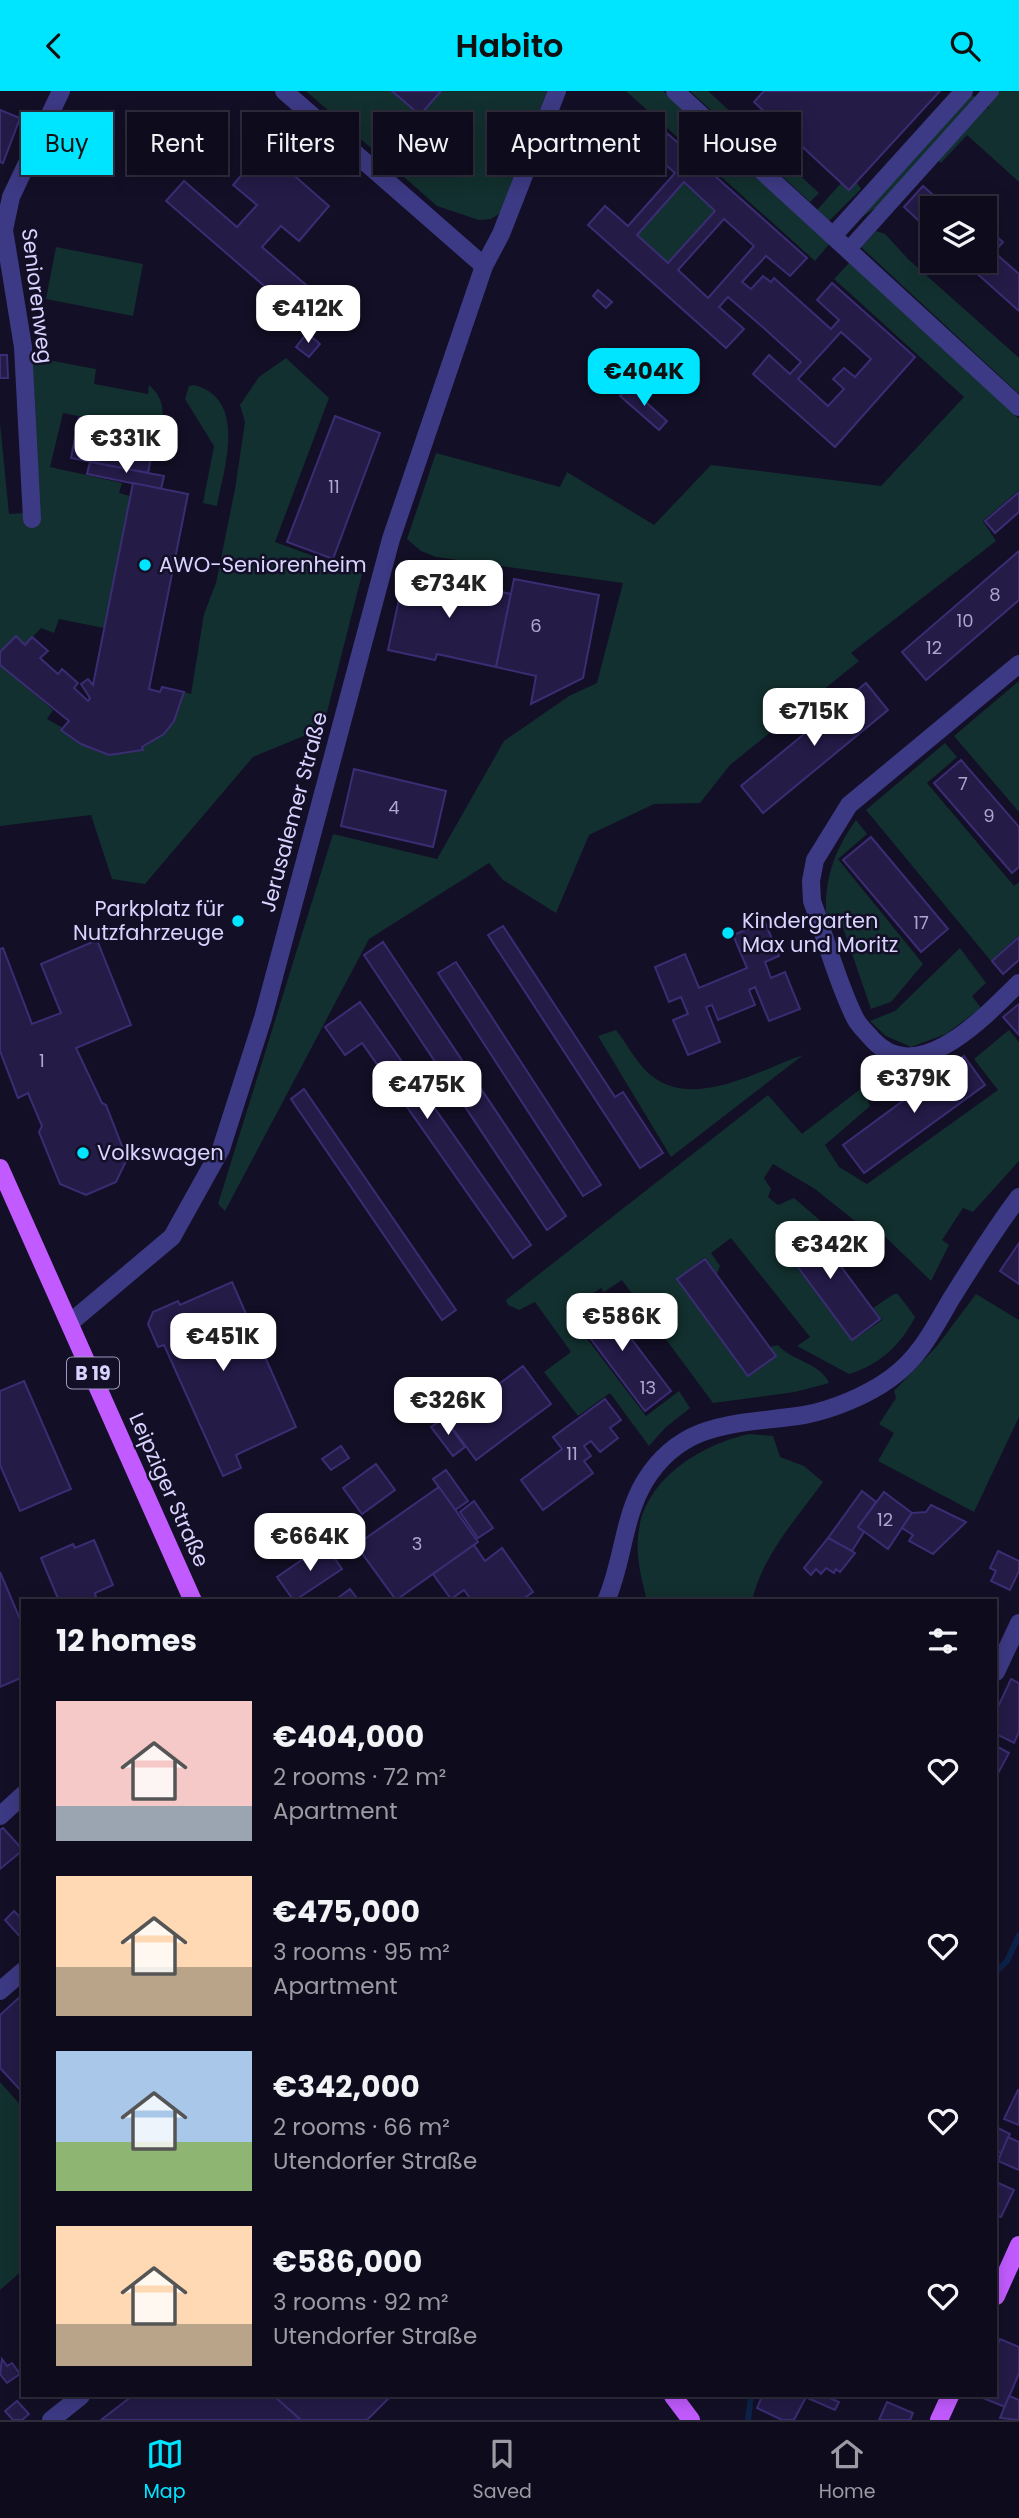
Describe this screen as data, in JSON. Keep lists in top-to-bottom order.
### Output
{
  "streets": {
    "main road": ["B 19", "Leipziger Straße"],
    "street": ["Seniorenweg", "Jerusalemer Straße"]
  },
  "crossings": [
    ["Jerusalemer Straße", "Leipziger Straße"]
  ],
  "places": [
    "AWO-Seniorenheim",
    "Parkplatz für Nutzfahrzeuge",
    "Kindergarten Max und Moritz",
    "Volkswagen"
  ],
  "house_numbers": [
    "11",
    "8",
    "10",
    "6",
    "12",
    "7",
    "4",
    "9",
    "17",
    "1",
    "13",
    "11",
    "12",
    "3"
  ],
  "page": {
    "header": "Habito",
    "chip": [
      "Buy",
      "Rent",
      "Filters",
      "New",
      "Apartment",
      "House"
    ],
    "price": [
      "€412K",
      "€404K",
      "€331K",
      "€734K",
      "€715K",
      "€379K",
      "€475K",
      "€342K",
      "€586K",
      "€451K",
      "€326K",
      "€664K"
    ],
    "heading": "12 homes",
    "list": [
      {
        "name": "€404,000",
        "note": "2 rooms · 72 m² · Apartment"
      },
      {
        "name": "€475,000",
        "note": "3 rooms · 95 m² · Apartment"
      },
      {
        "name": "€342,000",
        "note": "2 rooms · 66 m² · Utendorfer Straße"
      },
      {
        "name": "€586,000",
        "note": "3 rooms · 92 m² · Utendorfer Straße"
      }
    ],
    "tabs": ["Map", "Saved", "Home"]
  }
}
